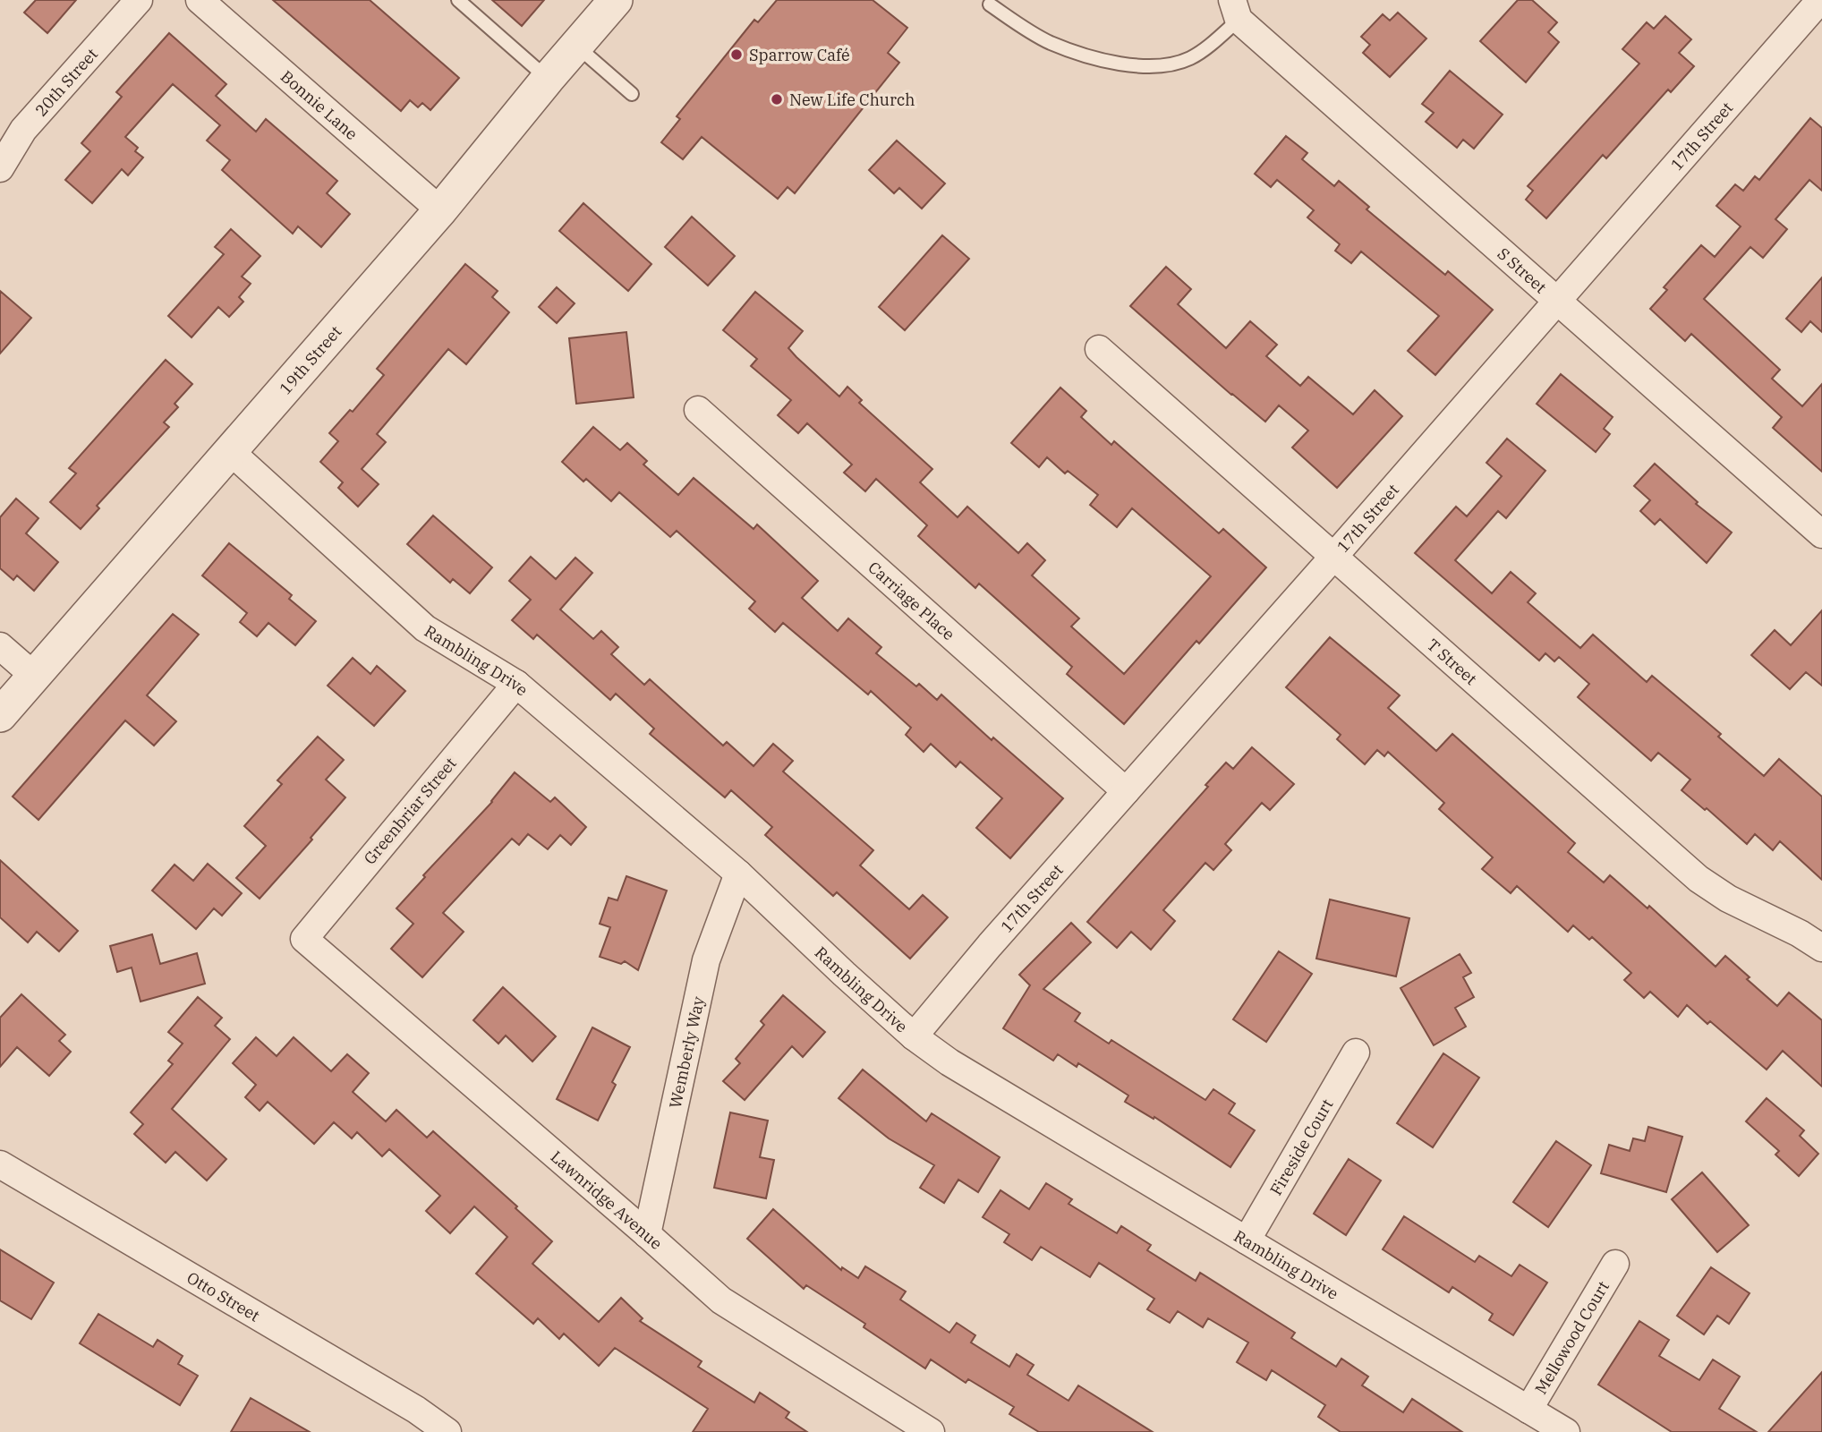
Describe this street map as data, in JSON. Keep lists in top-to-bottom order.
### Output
{
  "streets": {
    "street": [
      "20th Street",
      "Bonnie Lane",
      "17th Street",
      "S Street",
      "19th Street",
      "Carriage Place",
      "T Street",
      "Rambling Drive",
      "Greenbriar Street",
      "Wemberly Way",
      "Fireside Court",
      "Lawnridge Avenue",
      "Otto Street",
      "Mellowood Court"
    ]
  },
  "crossings": [
    ["Bonnie Lane", "19th Street"],
    ["17th Street", "S Street"],
    ["17th Street", "Carriage Place"],
    ["17th Street", "T Street"],
    ["17th Street", "Rambling Drive"],
    ["19th Street", "Rambling Drive"],
    ["Rambling Drive", "Greenbriar Street"],
    ["Rambling Drive", "Wemberly Way"],
    ["Rambling Drive", "Fireside Court"],
    ["Rambling Drive", "Mellowood Court"],
    ["Greenbriar Street", "Lawnridge Avenue"],
    ["Wemberly Way", "Lawnridge Avenue"]
  ],
  "places": ["Sparrow Café", "New Life Church"]
}
